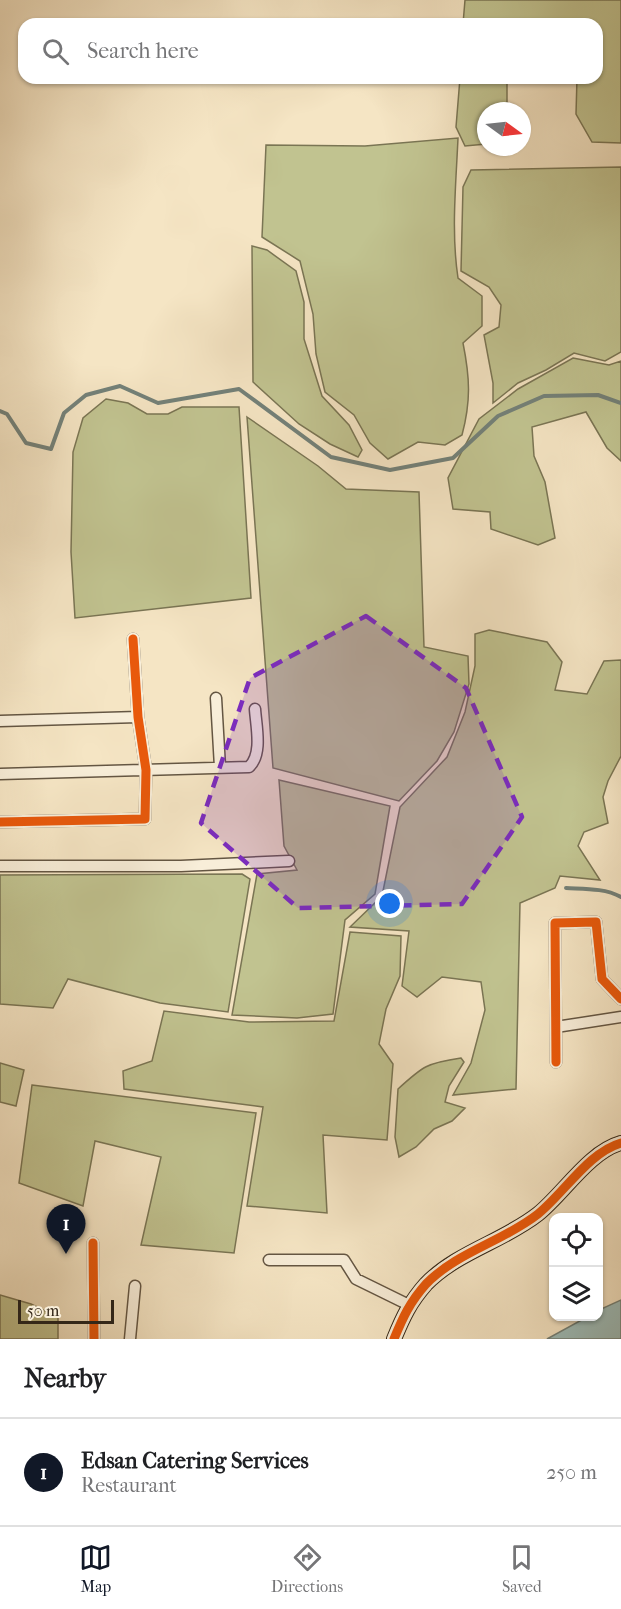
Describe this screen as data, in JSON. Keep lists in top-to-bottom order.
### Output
{
  "scale_bar": "50 m",
  "north": "right",
  "page": {
    "search": "Search here",
    "pins": "1",
    "scale": "50 m",
    "heading": "Nearby",
    "list": [
      {
        "mark": "1",
        "name": "Edsan Catering Services",
        "note": "Restaurant",
        "value": "250 m"
      }
    ],
    "nav": ["Map", "Directions", "Saved"]
  }
}
